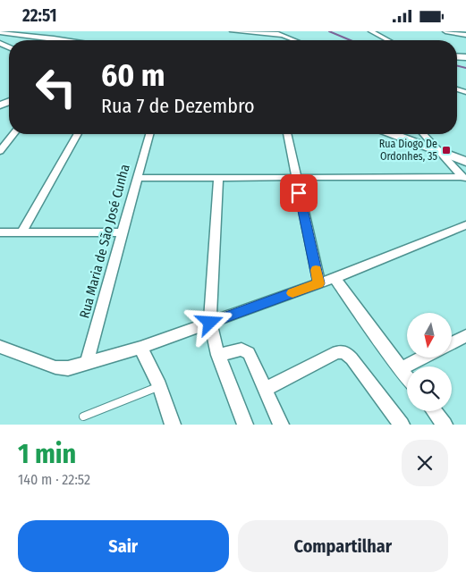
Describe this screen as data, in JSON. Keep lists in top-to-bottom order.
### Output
{
  "streets": {
    "street": ["Rua Maria de São José Cunha"]
  },
  "places": {
    "transit": ["Rua Diogo De Ordonhes, 35"]
  },
  "north": "bottom",
  "page": {
    "status": "22:51",
    "turn": ["60 m", "Rua 7 de Dezembro"],
    "heading": ["1 min", "140 m · 22:52"],
    "buttons": ["Sair", "Compartilhar"]
  }
}
